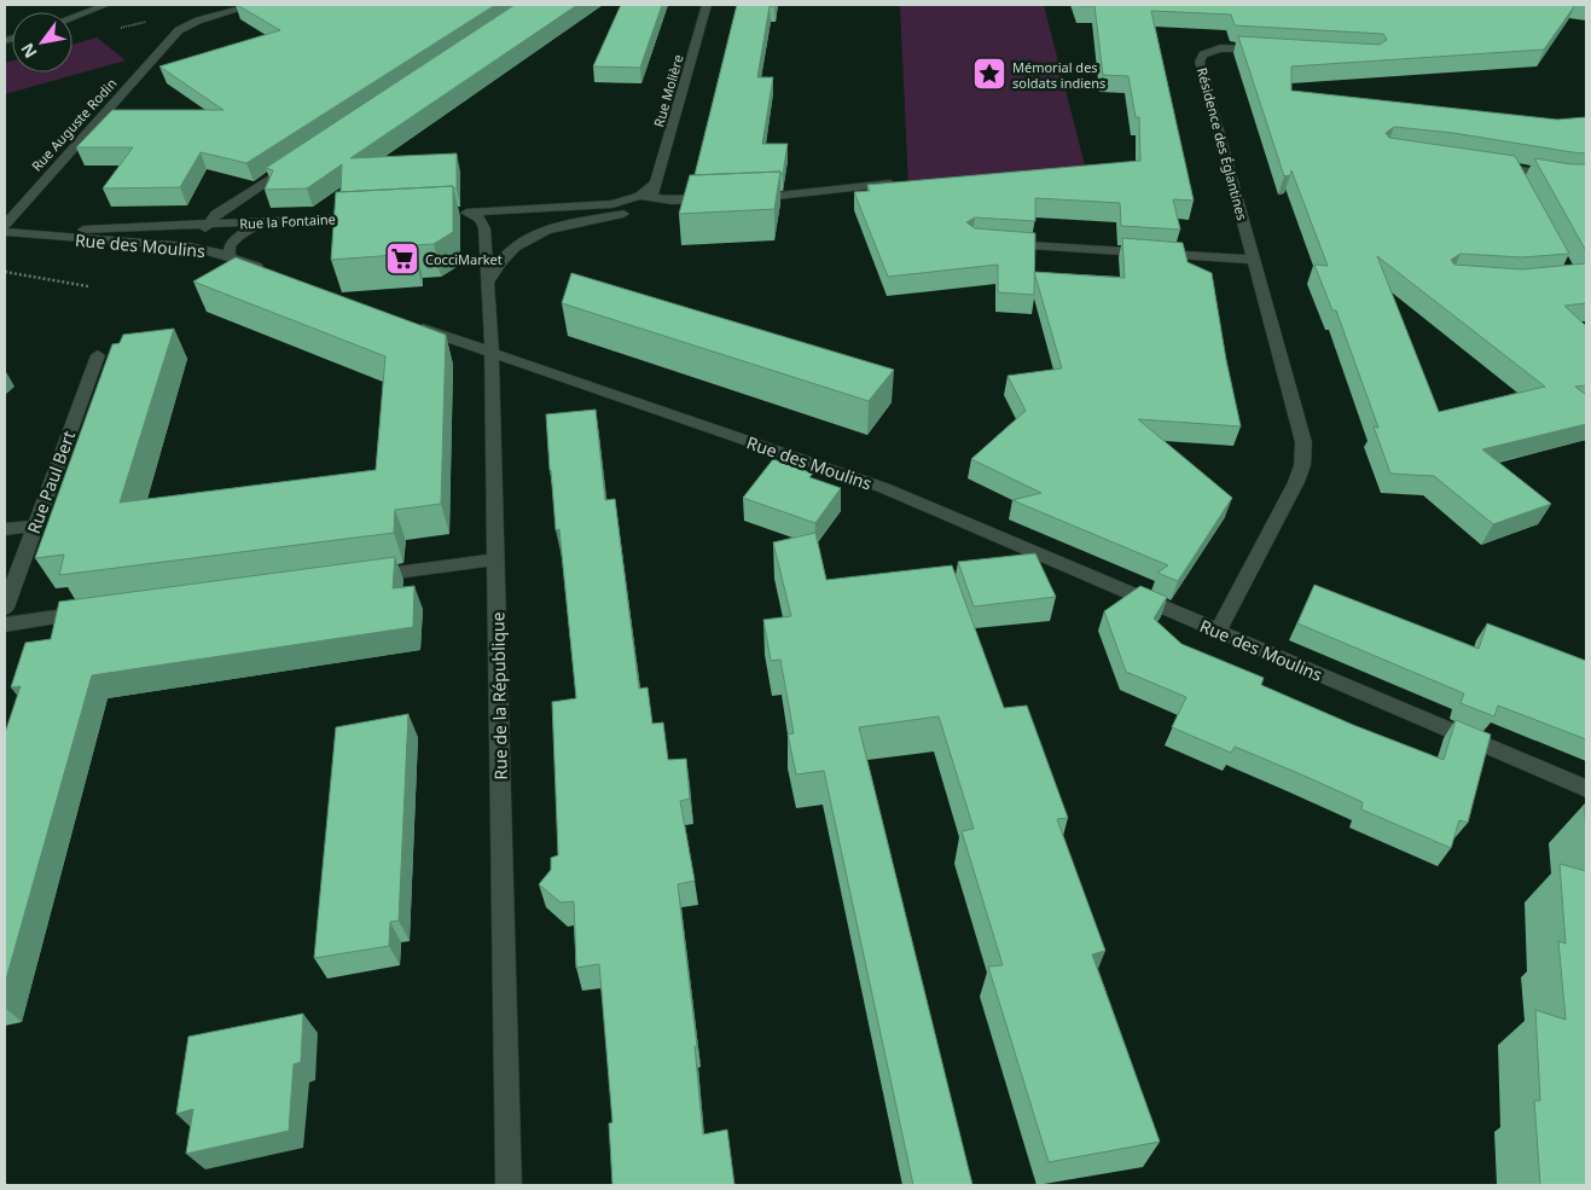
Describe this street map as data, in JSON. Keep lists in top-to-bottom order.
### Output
{
  "streets": {
    "street": [
      "Rue Molière",
      "Rue Auguste Rodin",
      "Résidence des Églantines",
      "Rue la Fontaine",
      "Rue des Moulins",
      "Rue Paul Bert",
      "Rue de la République"
    ]
  },
  "crossings": [
    ["Rue Molière", "Rue de la République"],
    ["Résidence des Églantines", "Rue des Moulins"],
    ["Rue la Fontaine", "Rue des Moulins"],
    ["Rue des Moulins", "Rue de la République"]
  ],
  "places": {
    "place": ["Mémorial des soldats indiens"],
    "supermarket": ["CocciMarket"]
  },
  "north": "bottom left"
}
